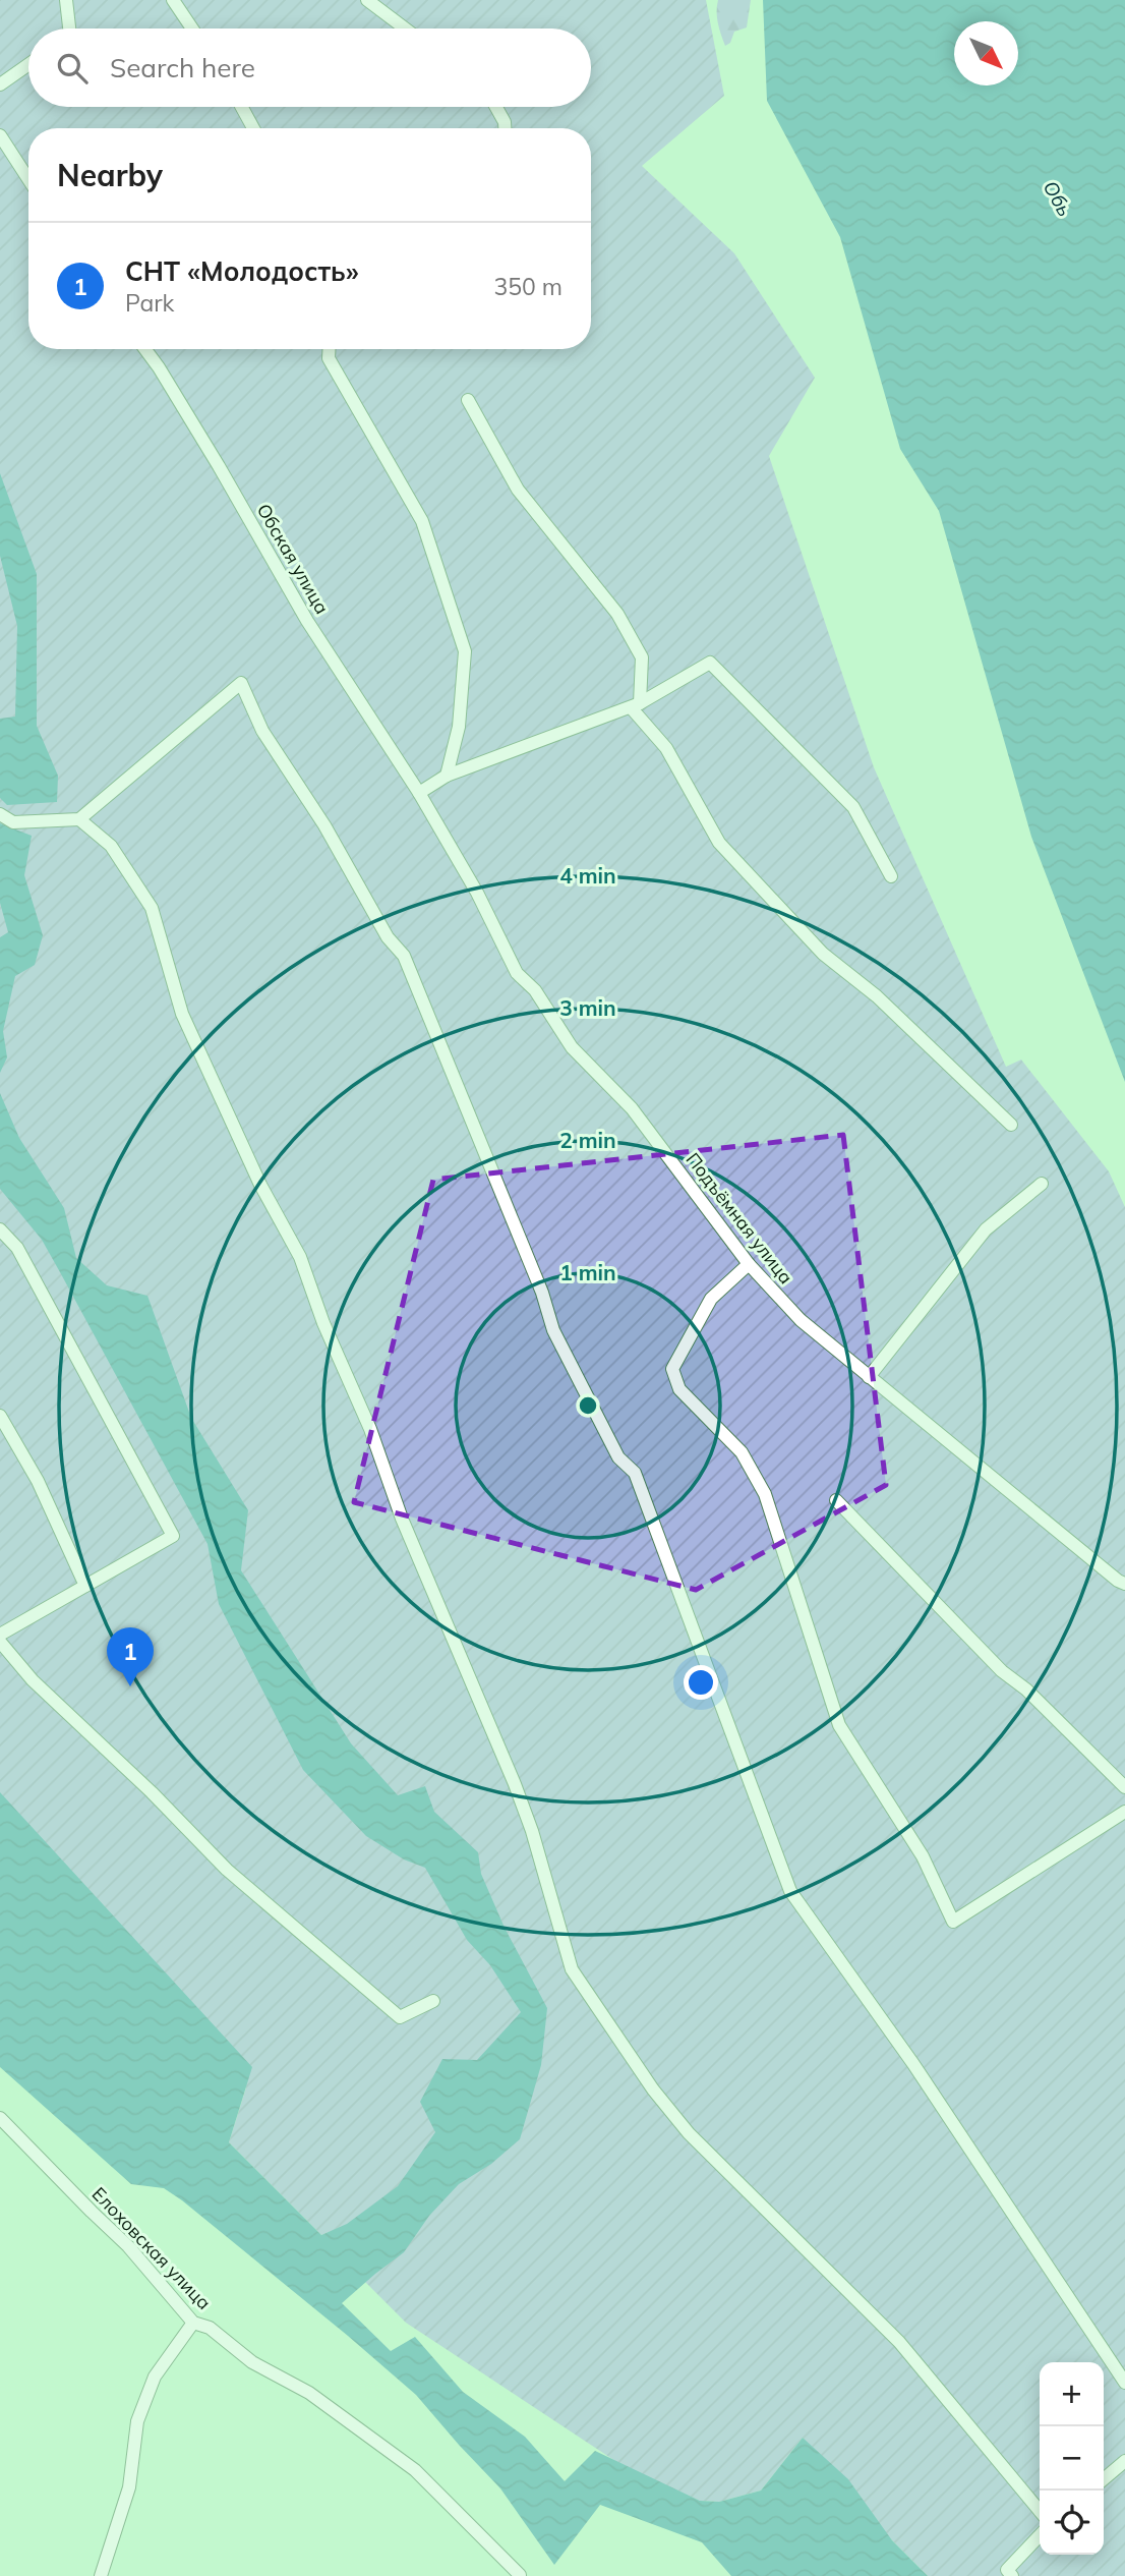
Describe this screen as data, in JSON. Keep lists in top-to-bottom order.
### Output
{
  "streets": {
    "street": ["Обская улица", "Подъёмная улица", "Елоховская улица"]
  },
  "crossings": [
    ["Обская улица", "Подъёмная улица"]
  ],
  "water": ["Обь"],
  "north": "bottom right",
  "page": {
    "search": "Search here",
    "heading": "Nearby",
    "list": [
      {
        "mark": "1",
        "name": "СНТ «Молодость»",
        "note": "Park",
        "value": "350 m"
      }
    ],
    "pins": "1",
    "map_buttons": ["+", "−"]
  },
  "rings": [
    "4 min",
    "3 min",
    "2 min",
    "1 min"
  ]
}
